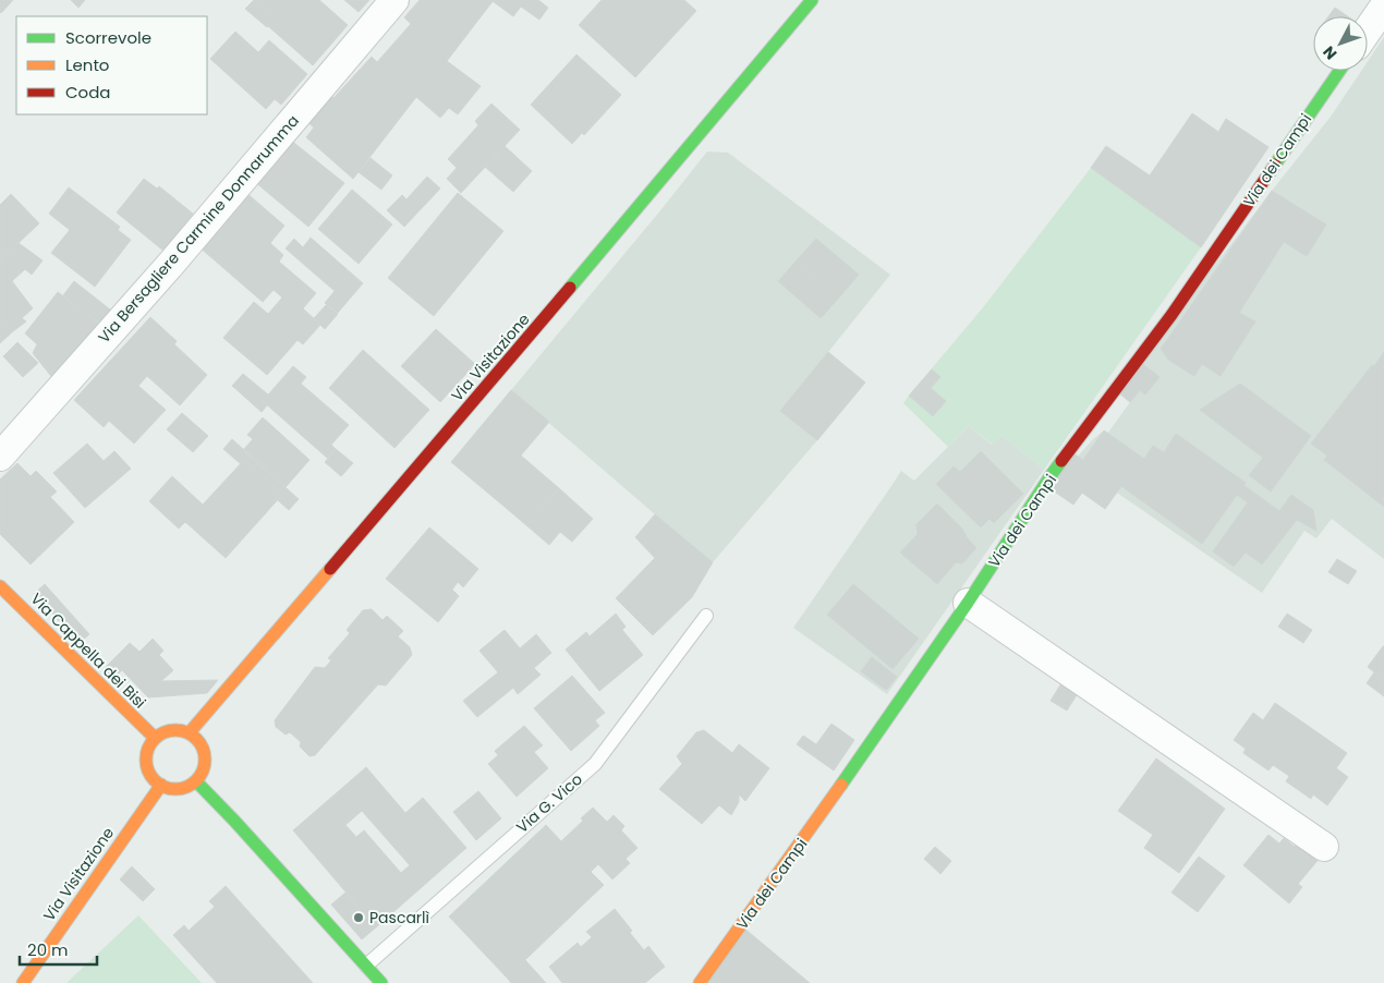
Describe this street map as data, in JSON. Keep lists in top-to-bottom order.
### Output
{
  "streets": {
    "street": [
      "Via dei Campi",
      "Via Bersagliere Carmine Donnarumma",
      "Via Visitazione",
      "Via Cappella dei Bisi"
    ],
    "lane": ["Via G. Vico"]
  },
  "crossings": [
    ["Via Visitazione", "Via Cappella dei Bisi"]
  ],
  "places": ["Pascarlì"],
  "legend": ["Scorrevole", "Lento", "Coda"],
  "scale_bar": "20 m",
  "north": "bottom left"
}
